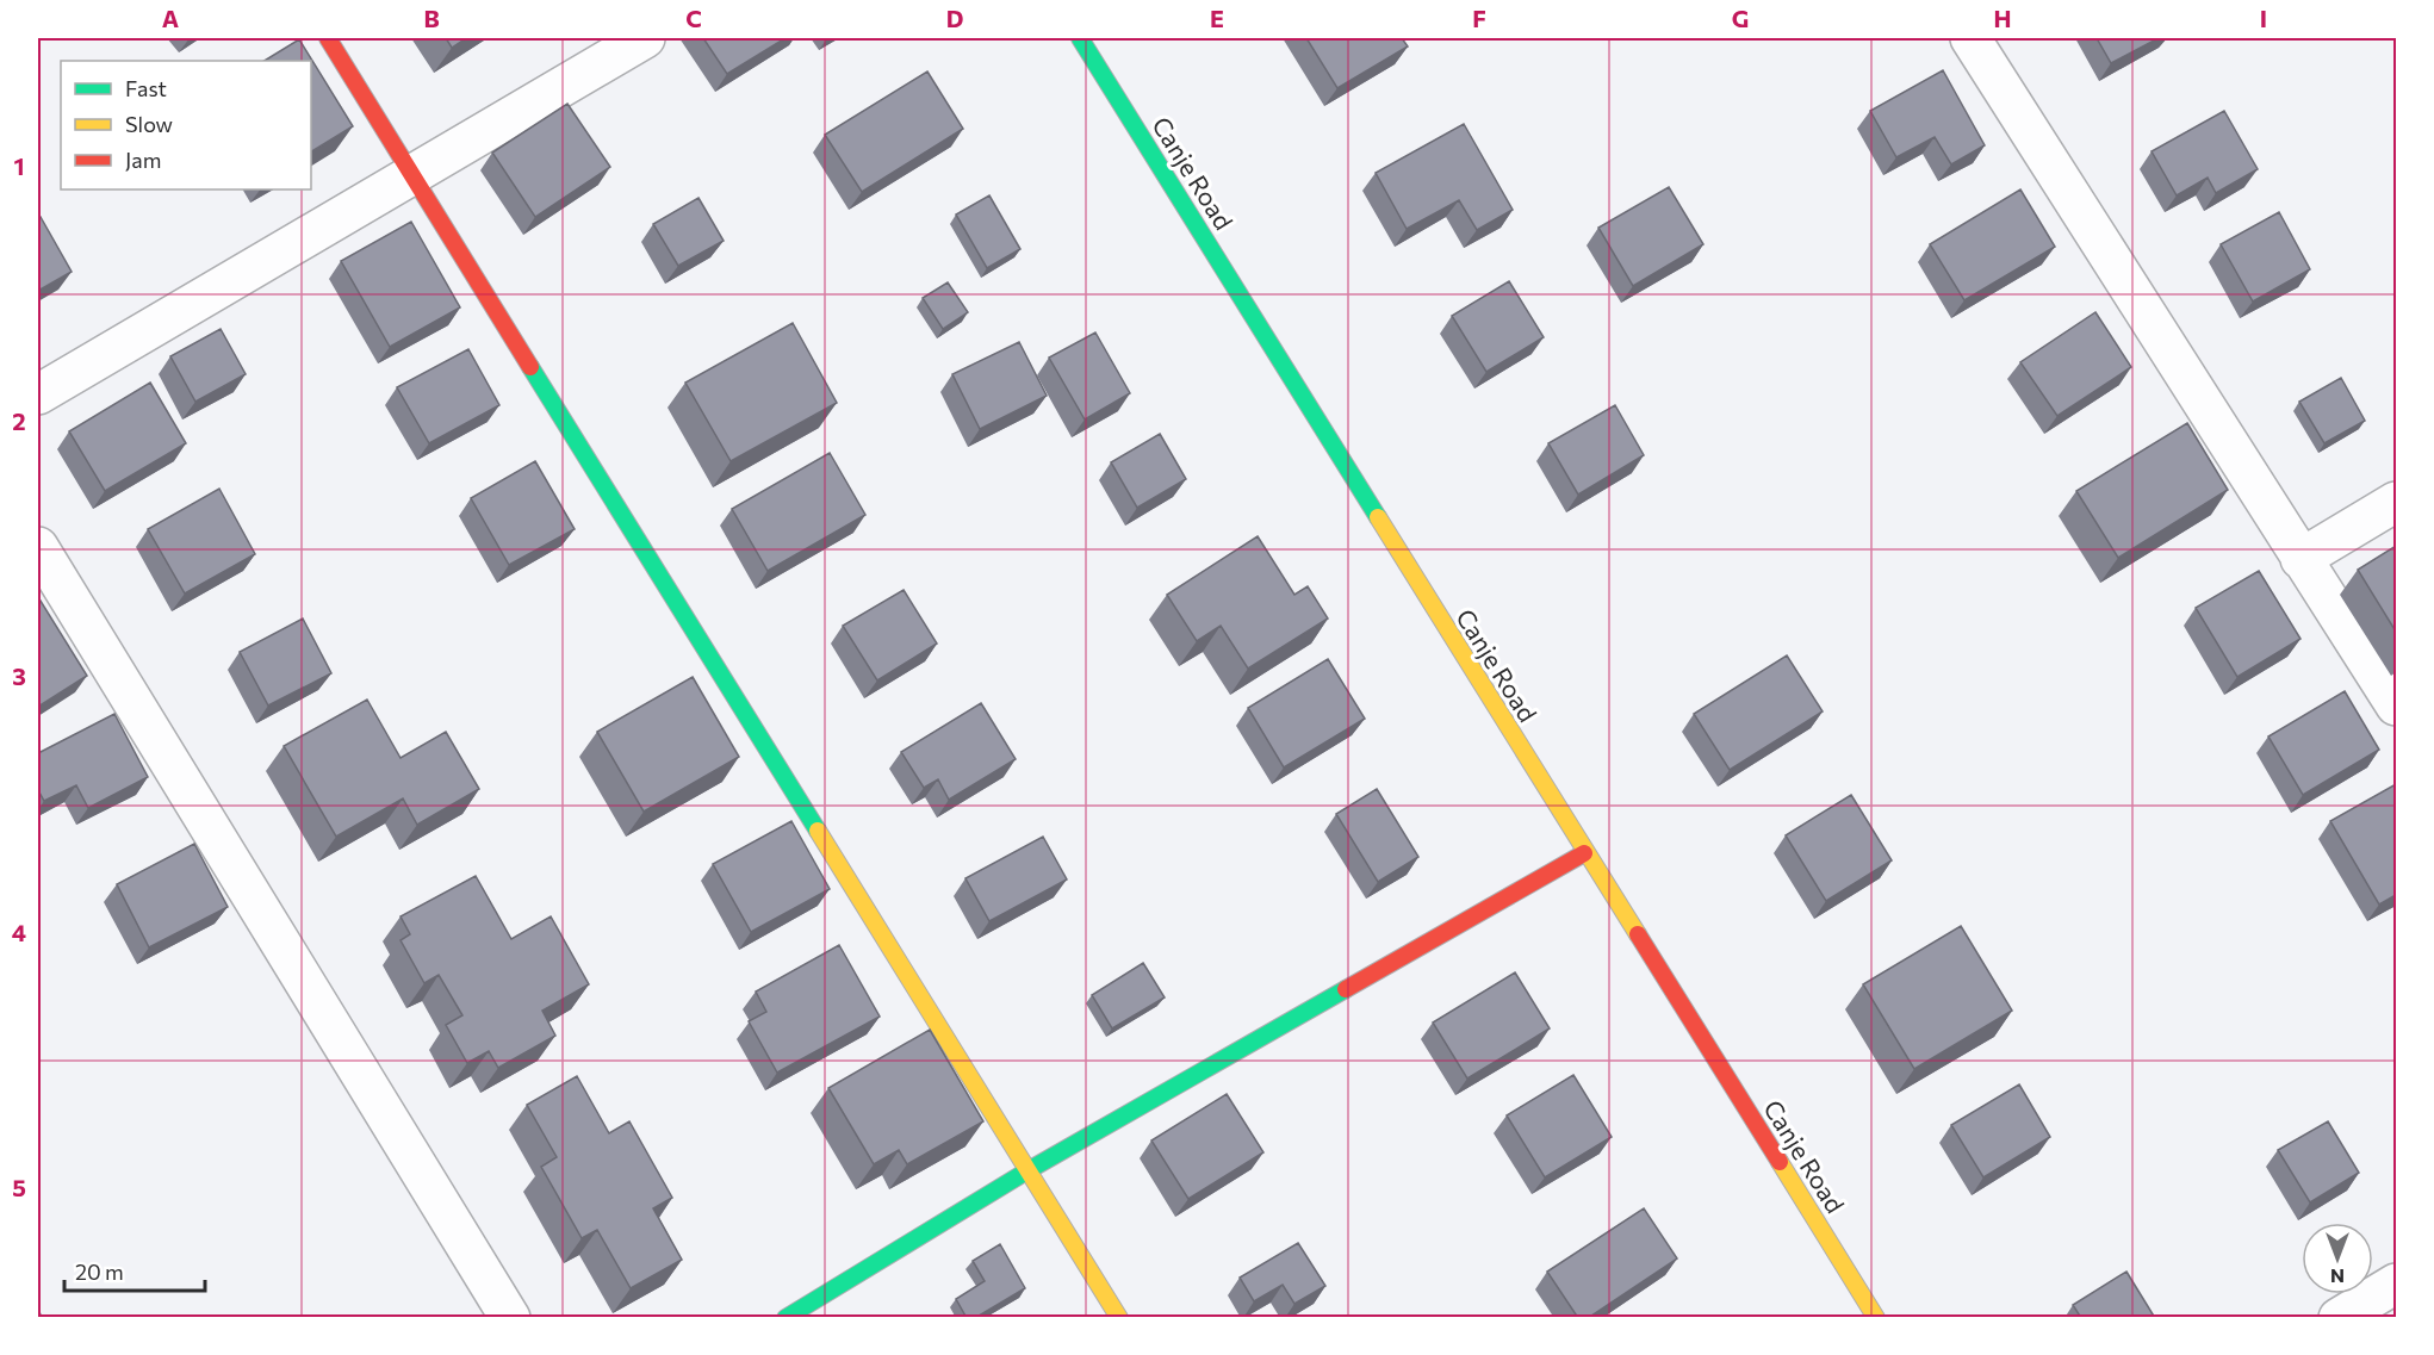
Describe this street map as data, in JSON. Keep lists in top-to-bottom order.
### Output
{
  "streets": {
    "street": ["Canje Road"]
  },
  "legend": ["Fast", "Slow", "Jam"],
  "scale_bar": "20 m",
  "north": "bottom",
  "grid": {
    "columns": [
      "A",
      "B",
      "C",
      "D",
      "E",
      "F",
      "G",
      "H",
      "I"
    ],
    "rows": [
      "1",
      "2",
      "3",
      "4",
      "5"
    ]
  }
}
